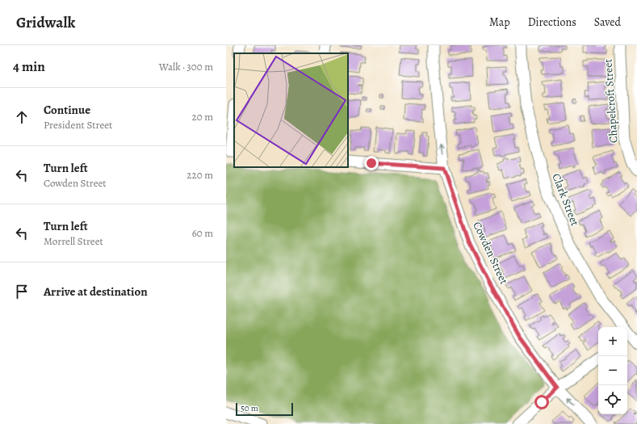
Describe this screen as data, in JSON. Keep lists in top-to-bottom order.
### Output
{
  "streets": {
    "street": ["Chapelcroft Street", "Clark Street", "Cowden Street"]
  },
  "one_way": ["Cowden Street"],
  "scale_bar": "50 m",
  "page": {
    "header": "Gridwalk",
    "nav": ["Map", "Directions", "Saved"],
    "heading": ["4 min", "Walk · 300 m"],
    "list": [
      ["Continue", "President Street", "20 m"],
      ["Turn left", "Cowden Street", "220 m"],
      ["Turn left", "Morrell Street", "60 m"],
      "Arrive at destination"
    ],
    "map_buttons": ["+", "−"],
    "scale": "50 m"
  }
}
